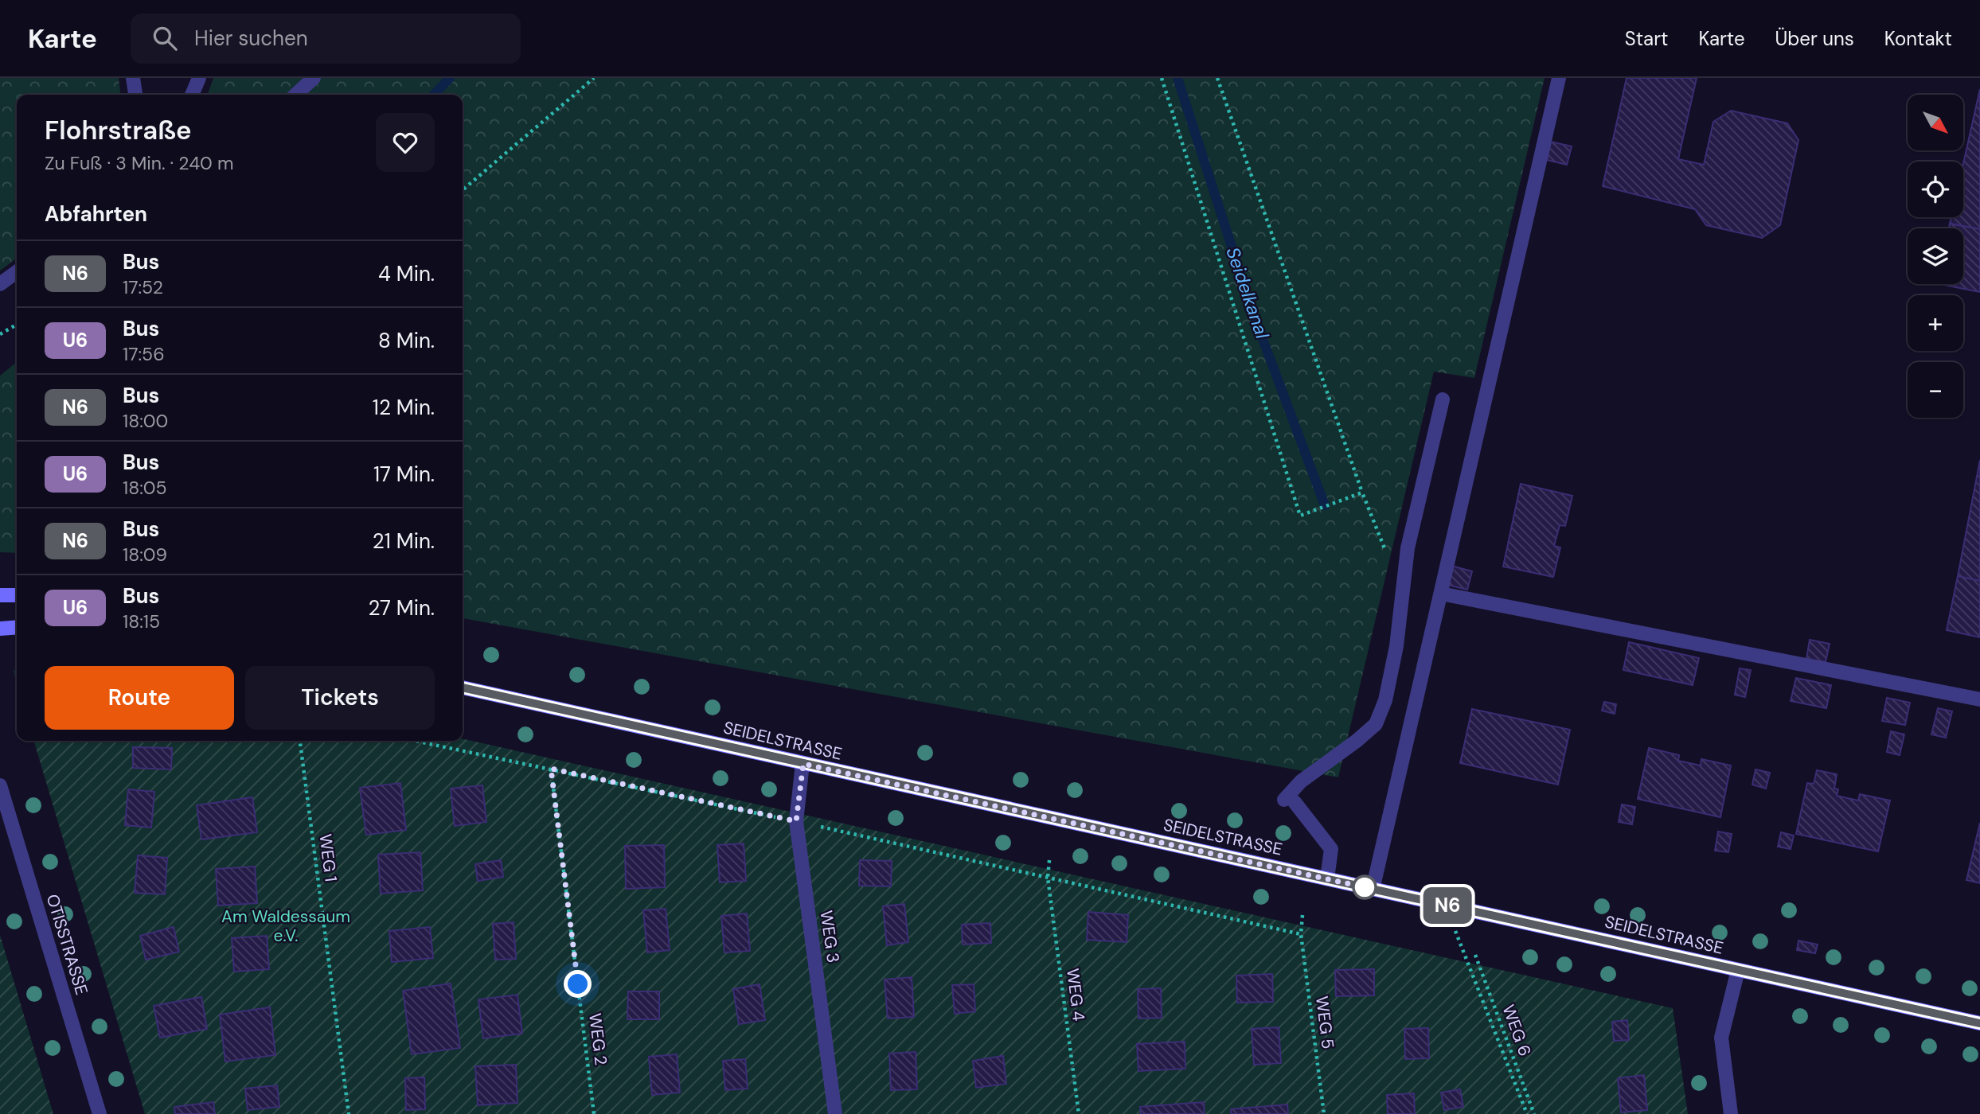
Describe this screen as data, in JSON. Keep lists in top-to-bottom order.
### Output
{
  "streets": {
    "main road": ["SEIDELSTRASSE"],
    "street": ["WEG 3", "OTISSTRASSE"],
    "path": [
      "WEG 1",
      "WEG 4",
      "WEG 5",
      "WEG 6",
      "WEG 2"
    ]
  },
  "crossings": [
    ["SEIDELSTRASSE", "WEG 3"]
  ],
  "water": ["Seidelkanal"],
  "parks": ["Am Waldessaum e.V."],
  "lines": ["bus line N6"],
  "north": "bottom right",
  "page": {
    "header": "Karte",
    "search": "Hier suchen",
    "nav": [
      "Start",
      "Karte",
      "Über uns",
      "Kontakt"
    ],
    "on_map": "N6",
    "map_buttons": ["+", "−"],
    "heading": [
      ["Flohrstraße", "Zu Fuß · 3 Min. · 240 m"],
      "Abfahrten"
    ],
    "list": [
      {
        "mark": "N6",
        "name": "Bus",
        "note": "17:52",
        "value": "4 Min."
      },
      {
        "mark": "U6",
        "name": "Bus",
        "note": "17:56",
        "value": "8 Min."
      },
      {
        "mark": "N6",
        "name": "Bus",
        "note": "18:00",
        "value": "12 Min."
      },
      {
        "mark": "U6",
        "name": "Bus",
        "note": "18:05",
        "value": "17 Min."
      },
      {
        "mark": "N6",
        "name": "Bus",
        "note": "18:09",
        "value": "21 Min."
      },
      {
        "mark": "U6",
        "name": "Bus",
        "note": "18:15",
        "value": "27 Min."
      }
    ],
    "buttons": ["Route", "Tickets"]
  }
}
